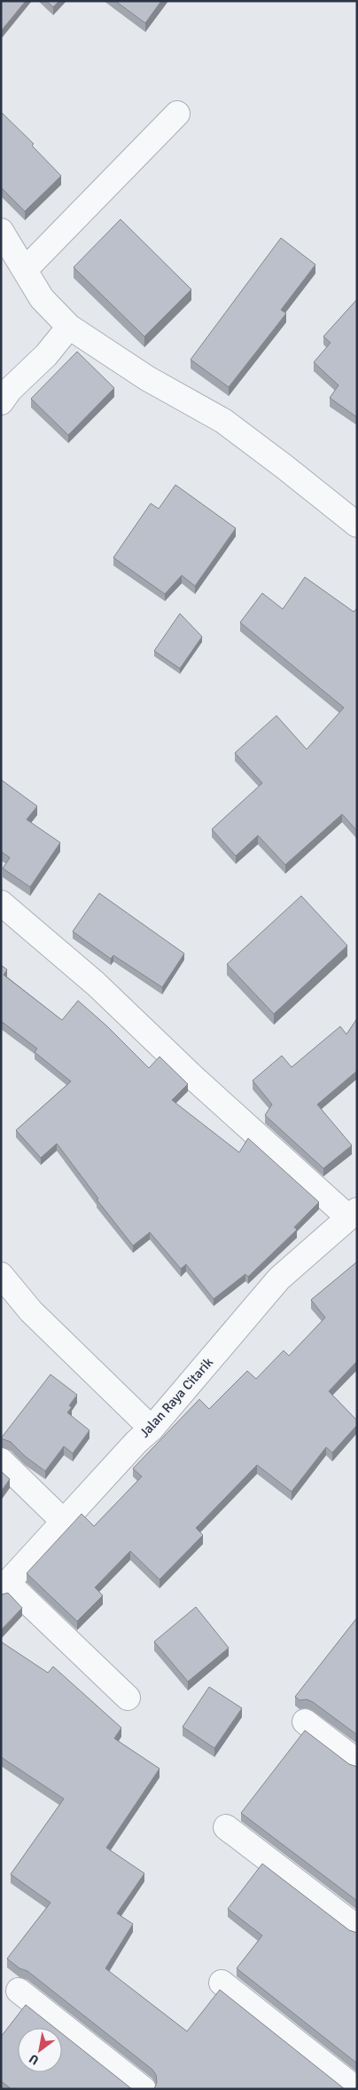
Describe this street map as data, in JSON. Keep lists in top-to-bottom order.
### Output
{
  "streets": {
    "street": ["Jalan Raya Citarik"]
  },
  "north": "bottom left"
}
